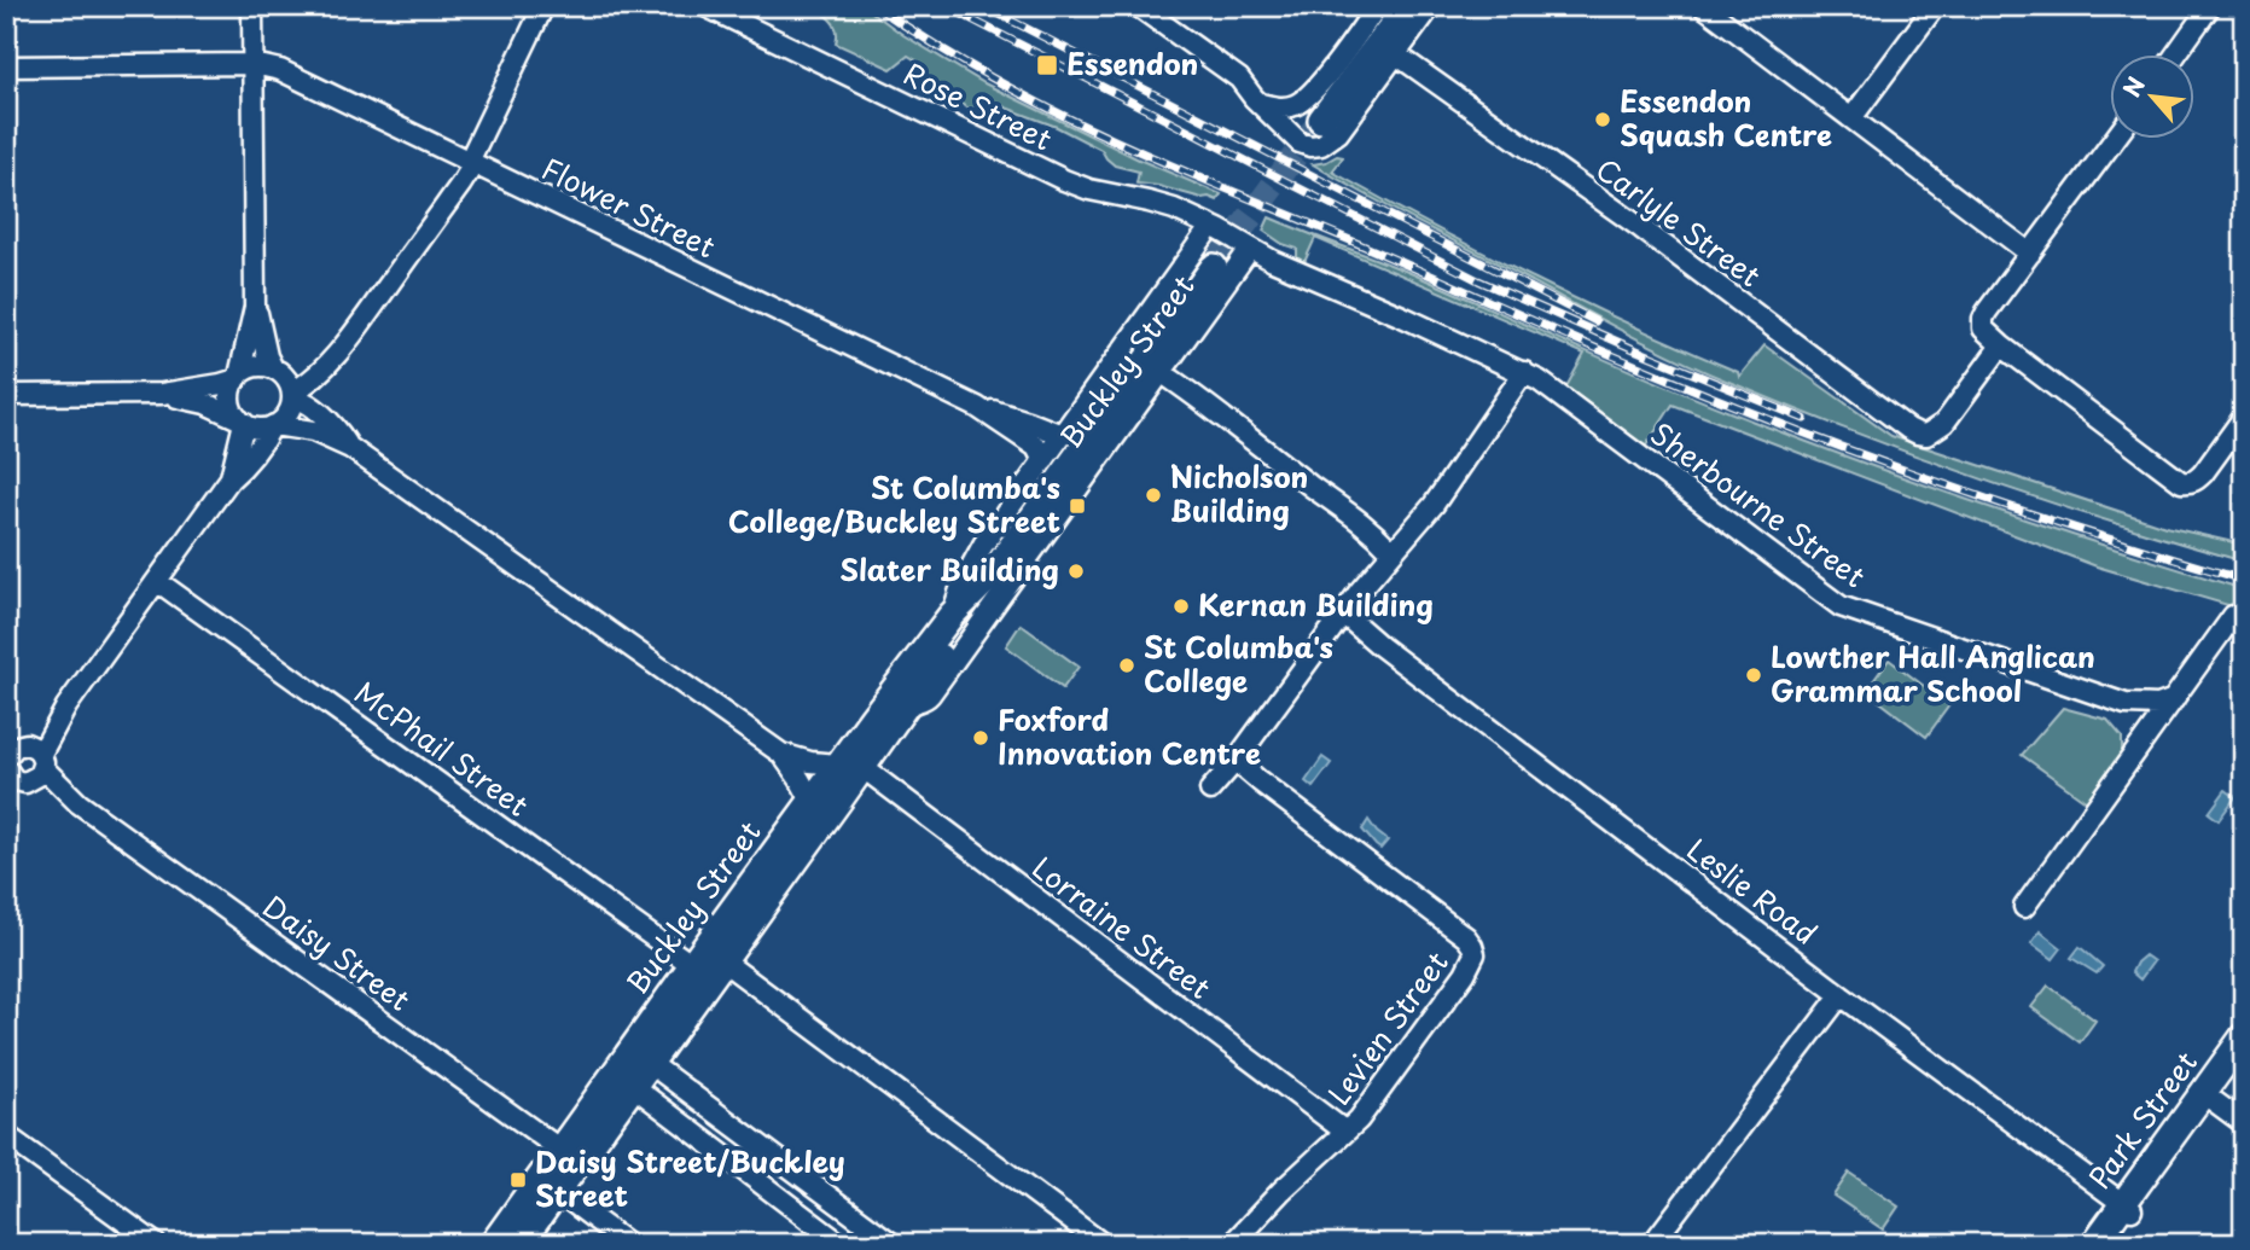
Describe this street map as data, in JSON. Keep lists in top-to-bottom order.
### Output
{
  "streets": {
    "main road": ["Buckley Street", "Park Street"],
    "street": [
      "Rose Street",
      "Flower Street",
      "Carlyle Street",
      "Sherbourne Street",
      "McPhail Street",
      "Leslie Road",
      "Lorraine Street",
      "Daisy Street",
      "Levien Street"
    ]
  },
  "crossings": [
    ["Rose Street", "Buckley Street"],
    ["Rose Street", "Sherbourne Street"],
    ["Flower Street", "Buckley Street"],
    ["Buckley Street", "Sherbourne Street"],
    ["Buckley Street", "McPhail Street"],
    ["Buckley Street", "Lorraine Street"],
    ["Buckley Street", "Daisy Street"],
    ["Leslie Road", "Park Street"],
    ["Lorraine Street", "Levien Street"]
  ],
  "places": {
    "transit": ["Essendon", "St Columba's College/Buckley Street", "Daisy Street/Buckley Street"],
    "other": [
      "Essendon Squash Centre",
      "Nicholson Building",
      "Slater Building",
      "Kernan Building",
      "St Columba's College",
      "Lowther Hall Anglican Grammar School",
      "Foxford Innovation Centre"
    ]
  },
  "north": "top left"
}
